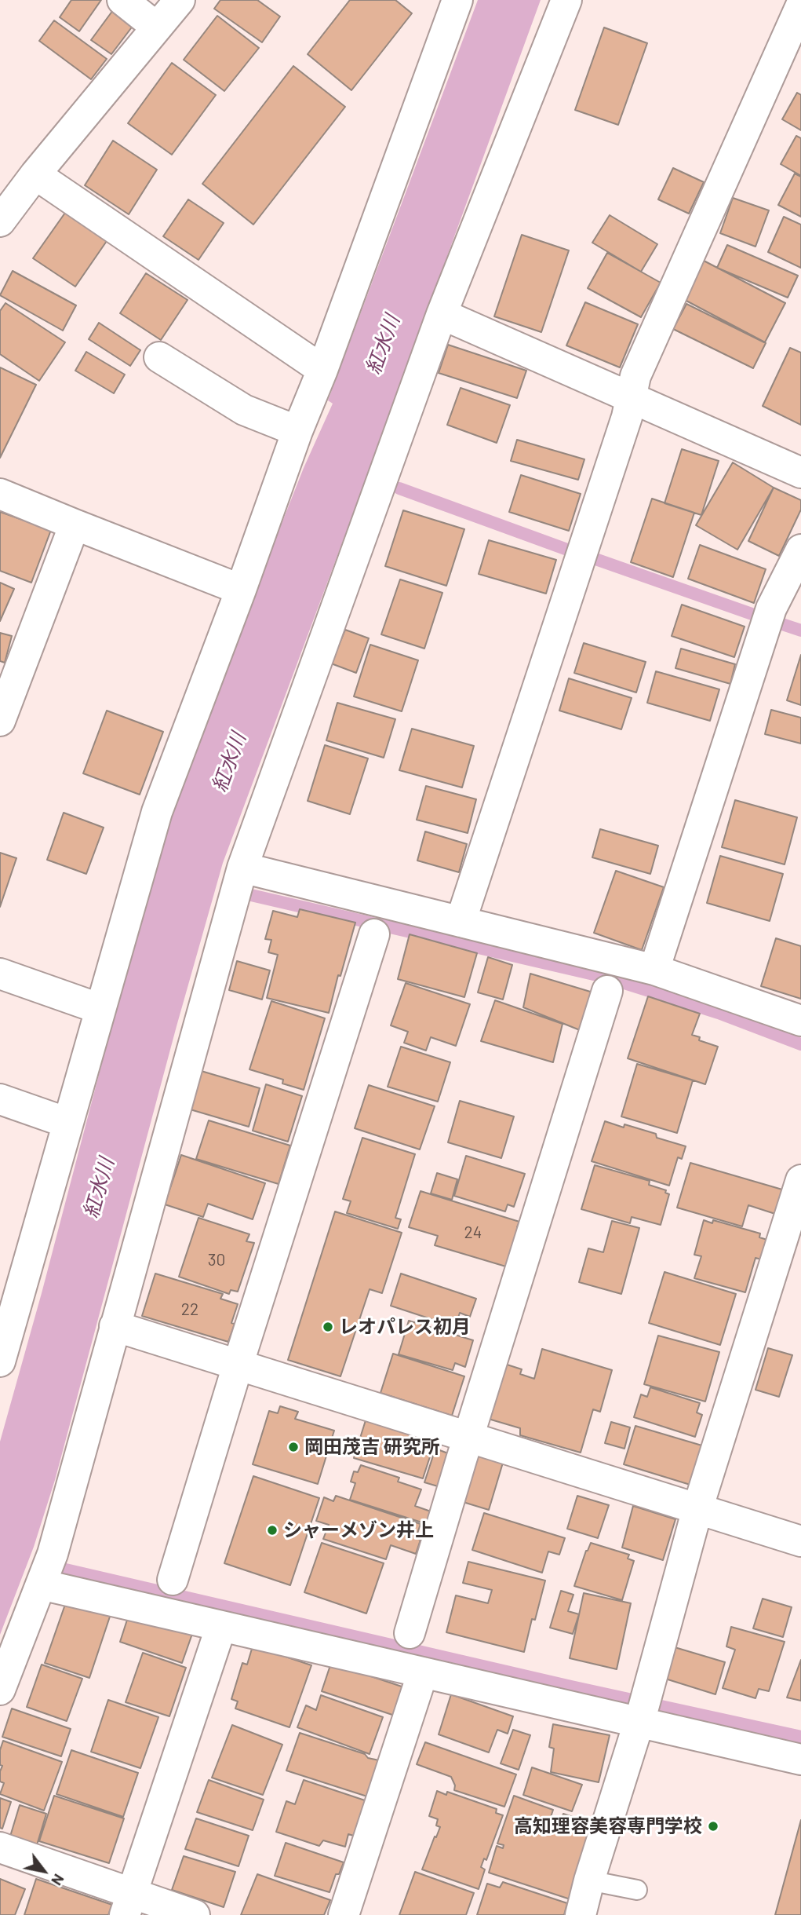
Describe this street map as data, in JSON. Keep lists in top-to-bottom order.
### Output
{
  "water": ["紅水川"],
  "places": [
    "レオパレス初月",
    "岡田茂吉 研究所",
    "シャーメゾン井上",
    "高知理容美容専門学校"
  ],
  "house_numbers": ["24", "30", "22"],
  "north": "bottom right"
}
